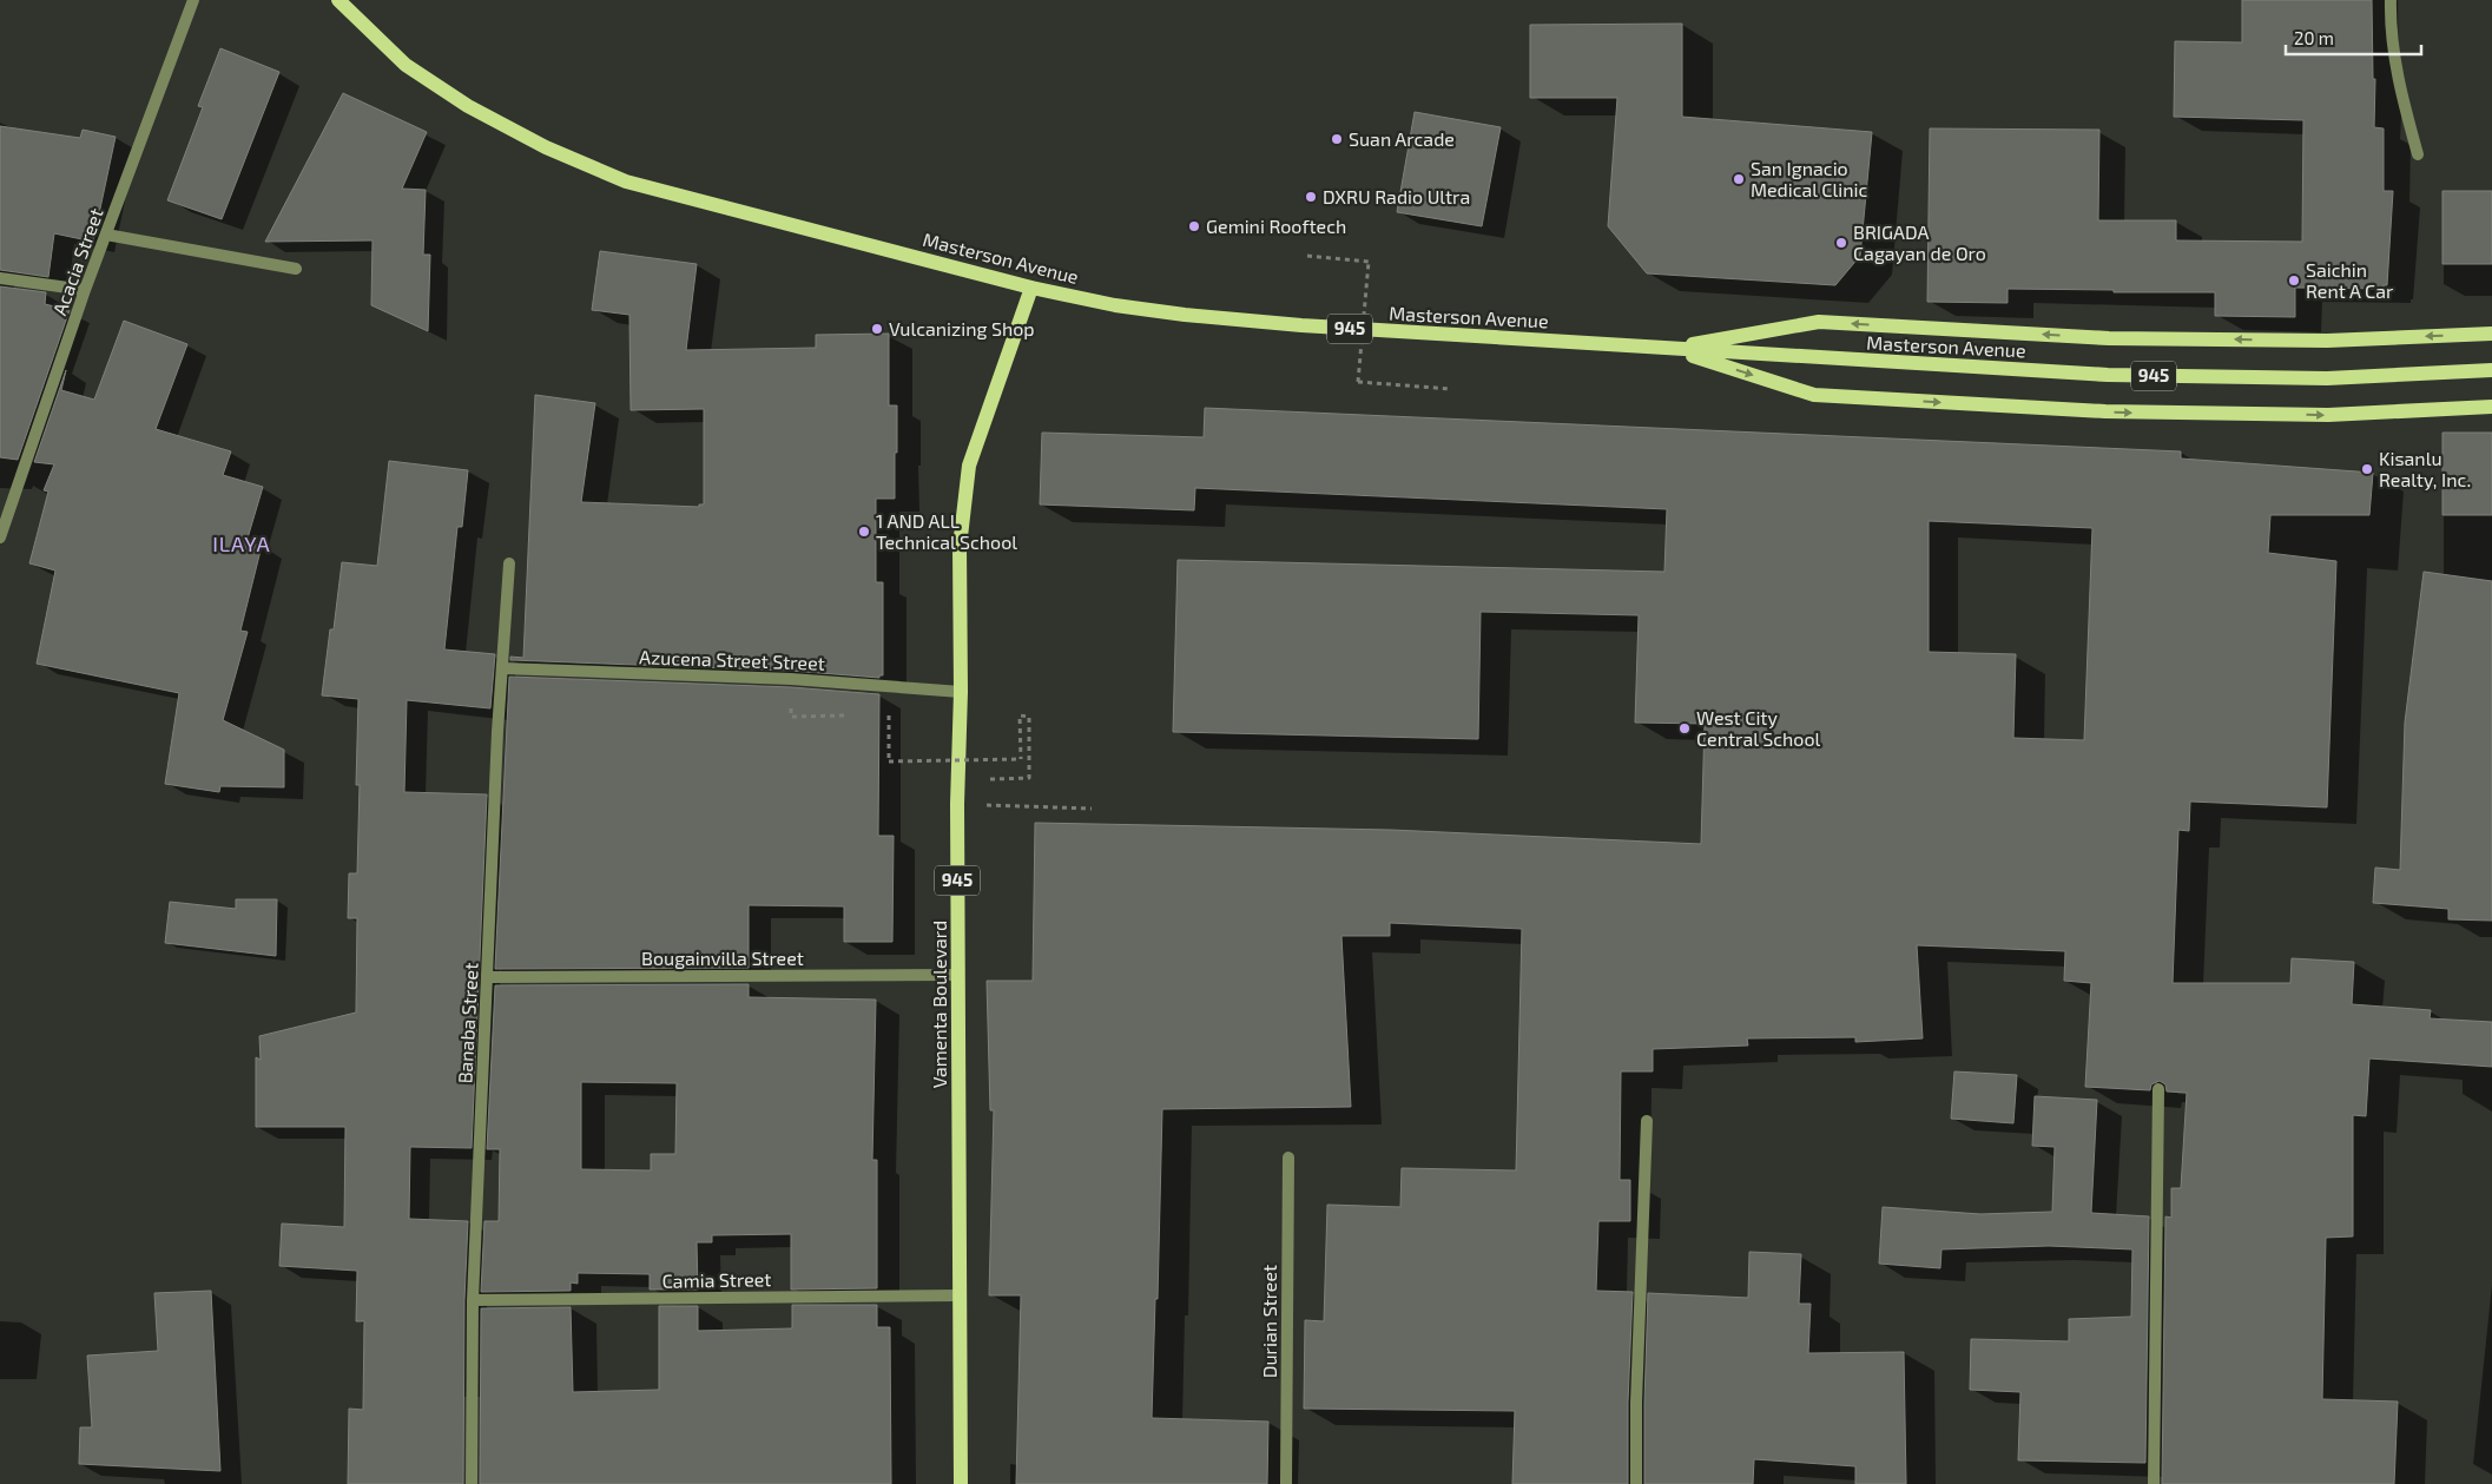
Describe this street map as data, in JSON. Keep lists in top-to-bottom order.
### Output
{
  "streets": {
    "main road": ["Masterson Avenue", "945", "Vamenta Boulevard"],
    "street": [
      "Acacia Street",
      "Azucena Street Street",
      "Bougainvilla Street",
      "Banaba Street",
      "Camia Street",
      "Durian Street"
    ]
  },
  "crossings": [
    ["Masterson Avenue", "Vamenta Boulevard"],
    ["Azucena Street Street", "Vamenta Boulevard"],
    ["Azucena Street Street", "Banaba Street"],
    ["Bougainvilla Street", "Vamenta Boulevard"],
    ["Bougainvilla Street", "Banaba Street"],
    ["Vamenta Boulevard", "Camia Street"],
    ["Banaba Street", "Camia Street"]
  ],
  "districts": ["ILAYA"],
  "places": [
    "Suan Arcade",
    "San Ignacio Medical Clinic",
    "DXRU Radio Ultra",
    "Gemini Rooftech",
    "BRIGADA Cagayan de Oro",
    "Saichin Rent A Car",
    "Vulcanizing Shop",
    "Kisanlu Realty, Inc.",
    "1 AND ALL Technical School",
    "West City Central School"
  ],
  "scale_bar": "20 m"
}
